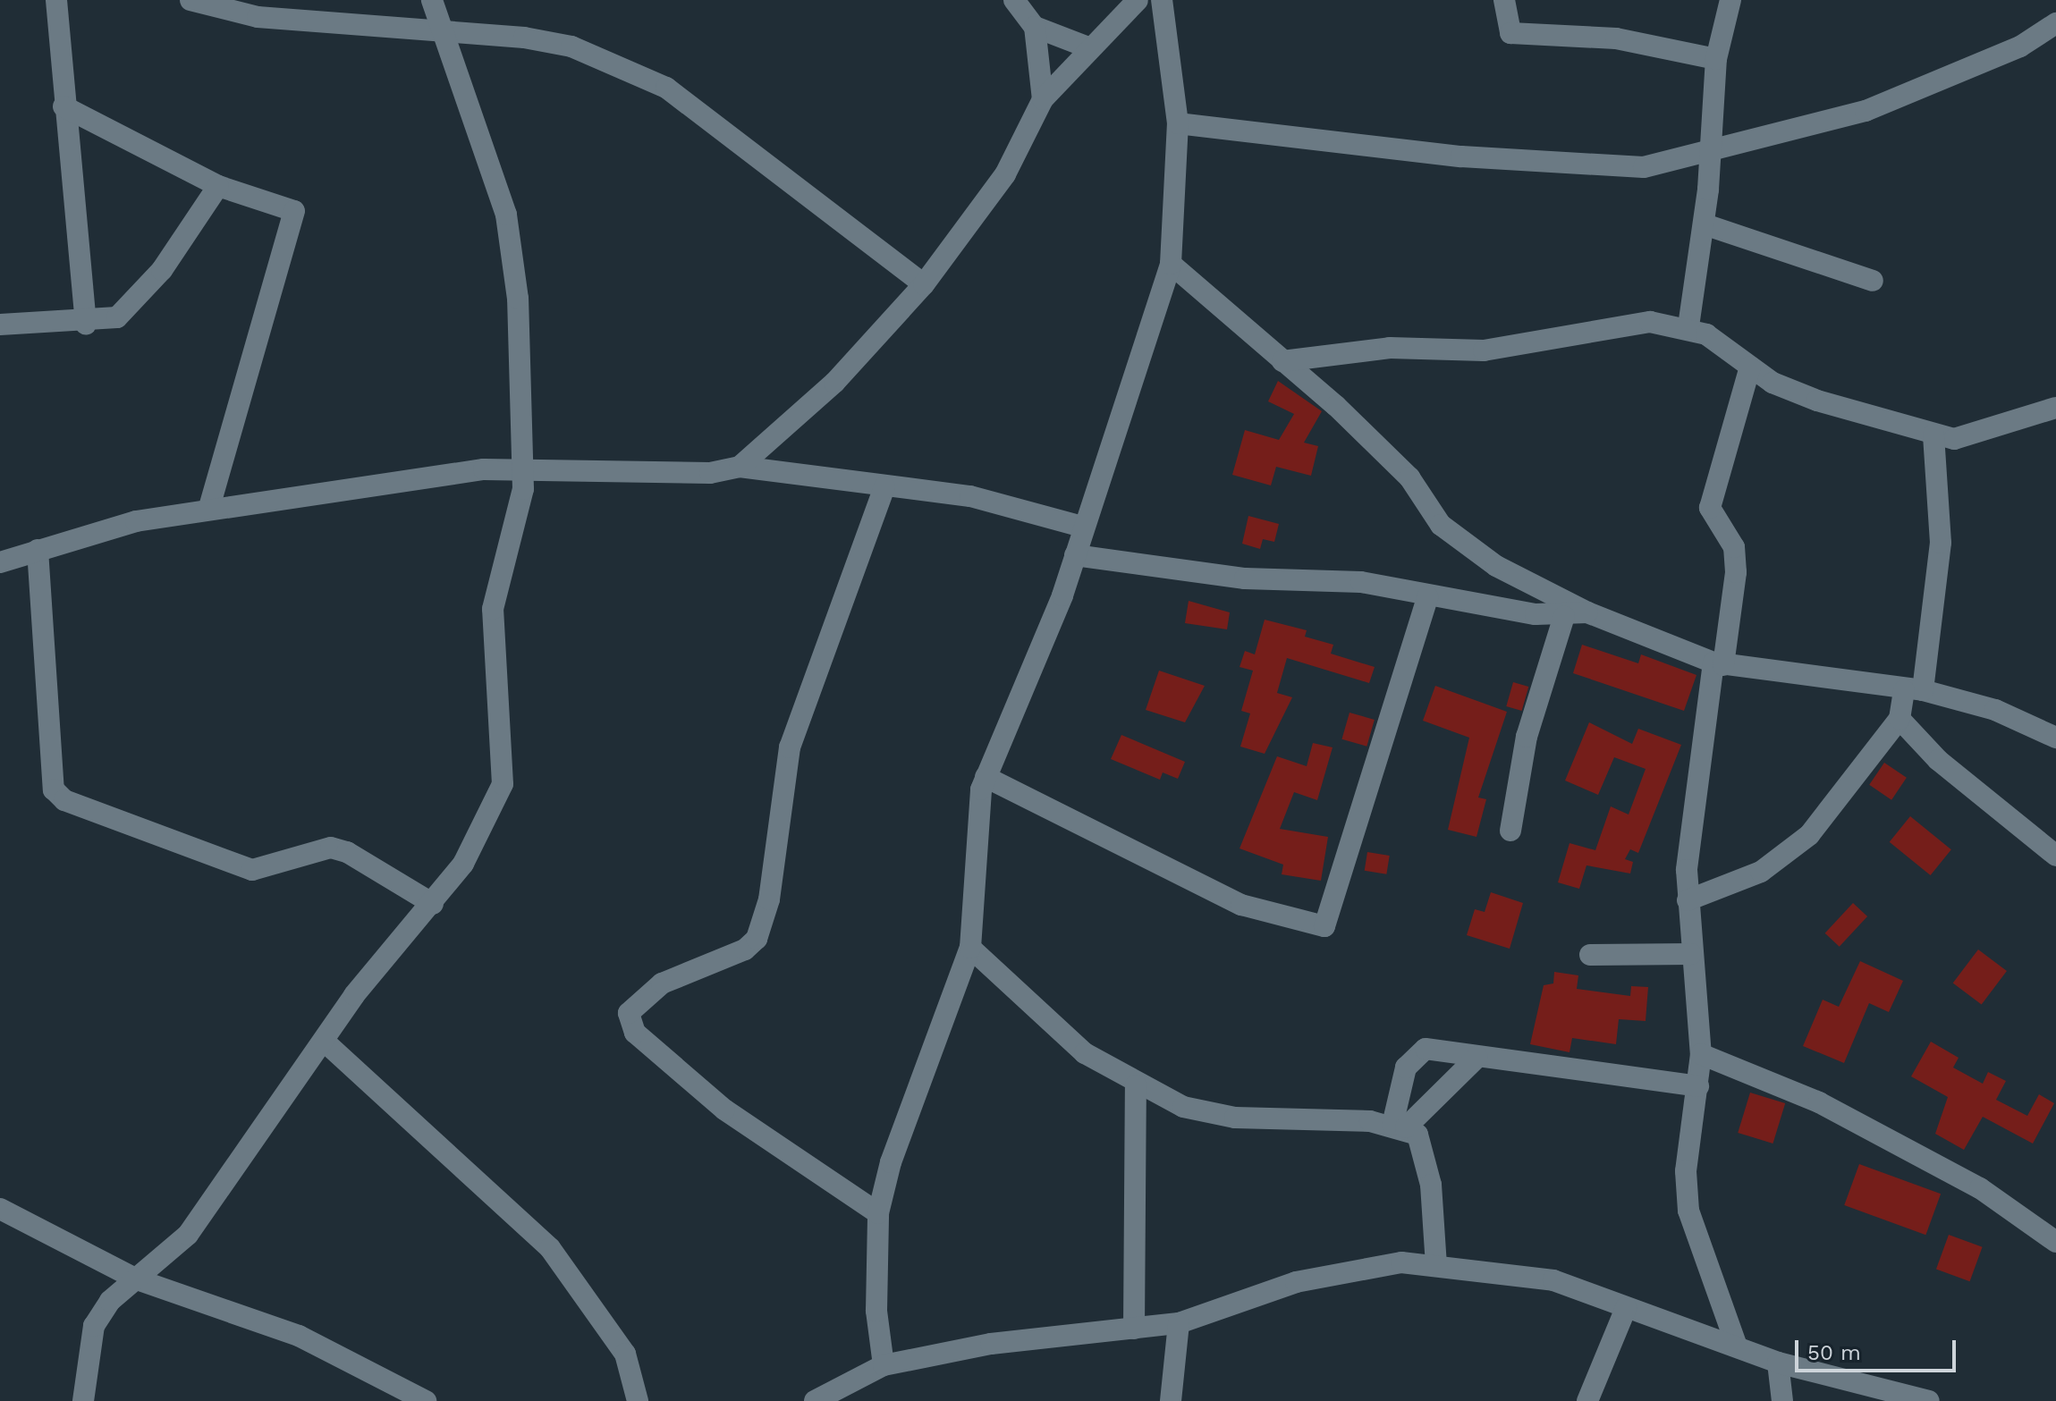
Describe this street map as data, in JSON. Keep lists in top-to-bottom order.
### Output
{
  "scale_bar": "50 m"
}
